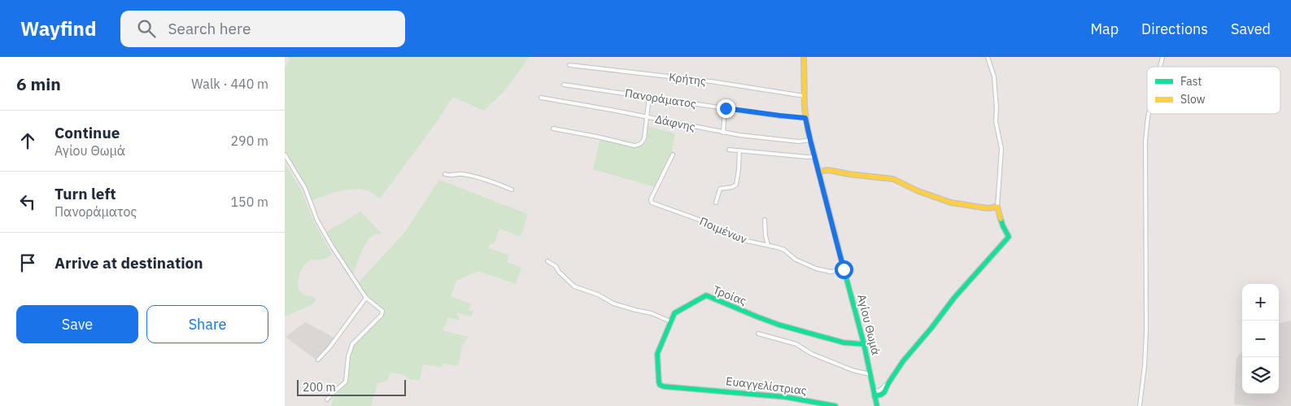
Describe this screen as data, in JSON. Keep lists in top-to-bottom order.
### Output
{
  "streets": {
    "street": [
      "Κρήτης",
      "Πανοράματος",
      "Δάφνης",
      "Ποιμένων",
      "Τροίας",
      "Αγίου Θωμά",
      "Ευαγγελίστριας"
    ]
  },
  "crossings": [
    ["Κρήτης", "Αγίου Θωμά"],
    ["Πανοράματος", "Αγίου Θωμά"],
    ["Δάφνης", "Αγίου Θωμά"],
    ["Ποιμένων", "Αγίου Θωμά"],
    ["Τροίας", "Αγίου Θωμά"],
    ["Τροίας", "Ευαγγελίστριας"]
  ],
  "legend": ["Fast", "Slow"],
  "scale_bar": "200 m",
  "page": {
    "header": "Wayfind",
    "search": "Search here",
    "nav": ["Map", "Directions", "Saved"],
    "heading": ["6 min", "Walk · 440 m"],
    "list": [
      ["Continue", "Αγίου Θωμά", "290 m"],
      ["Turn left", "Πανοράματος", "150 m"],
      "Arrive at destination"
    ],
    "map_buttons": ["+", "−"],
    "buttons": ["Save", "Share"],
    "scale": "200 m"
  }
}
